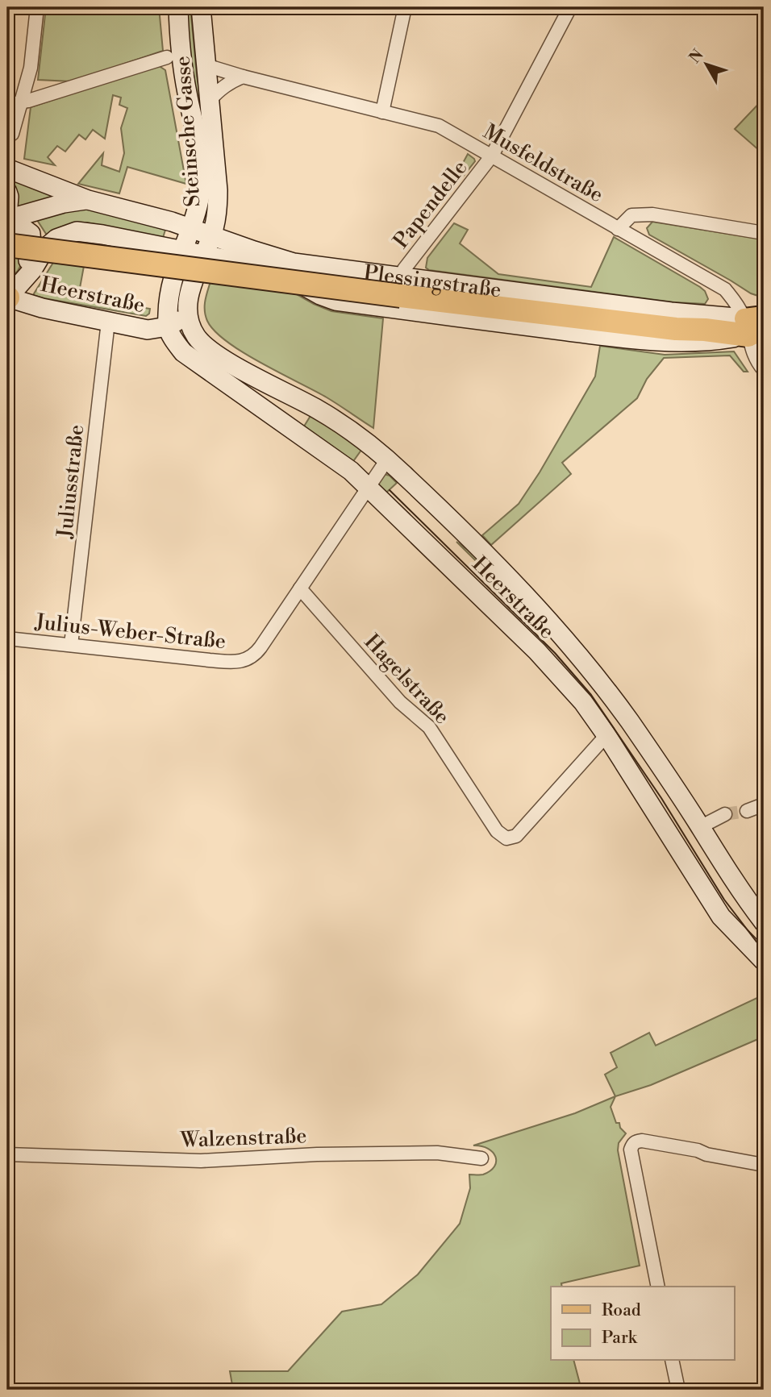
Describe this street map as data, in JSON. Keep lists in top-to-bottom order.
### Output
{
  "streets": {
    "highway": ["Plessingstraße"],
    "main road": ["Steinsche Gasse", "Heerstraße"],
    "street": [
      "Musfeldstraße",
      "Papendelle",
      "Juliusstraße",
      "Julius-Weber-Straße",
      "Hagelstraße",
      "Walzenstraße"
    ]
  },
  "crossings": [
    ["Steinsche Gasse", "Musfeldstraße"],
    ["Steinsche Gasse", "Plessingstraße"],
    ["Steinsche Gasse", "Heerstraße"],
    ["Musfeldstraße", "Papendelle"],
    ["Musfeldstraße", "Plessingstraße"],
    ["Papendelle", "Plessingstraße"],
    ["Heerstraße", "Juliusstraße"],
    ["Heerstraße", "Hagelstraße"],
    ["Juliusstraße", "Julius-Weber-Straße"],
    ["Julius-Weber-Straße", "Hagelstraße"]
  ],
  "legend": ["Road", "Park"],
  "north": "top left"
}
